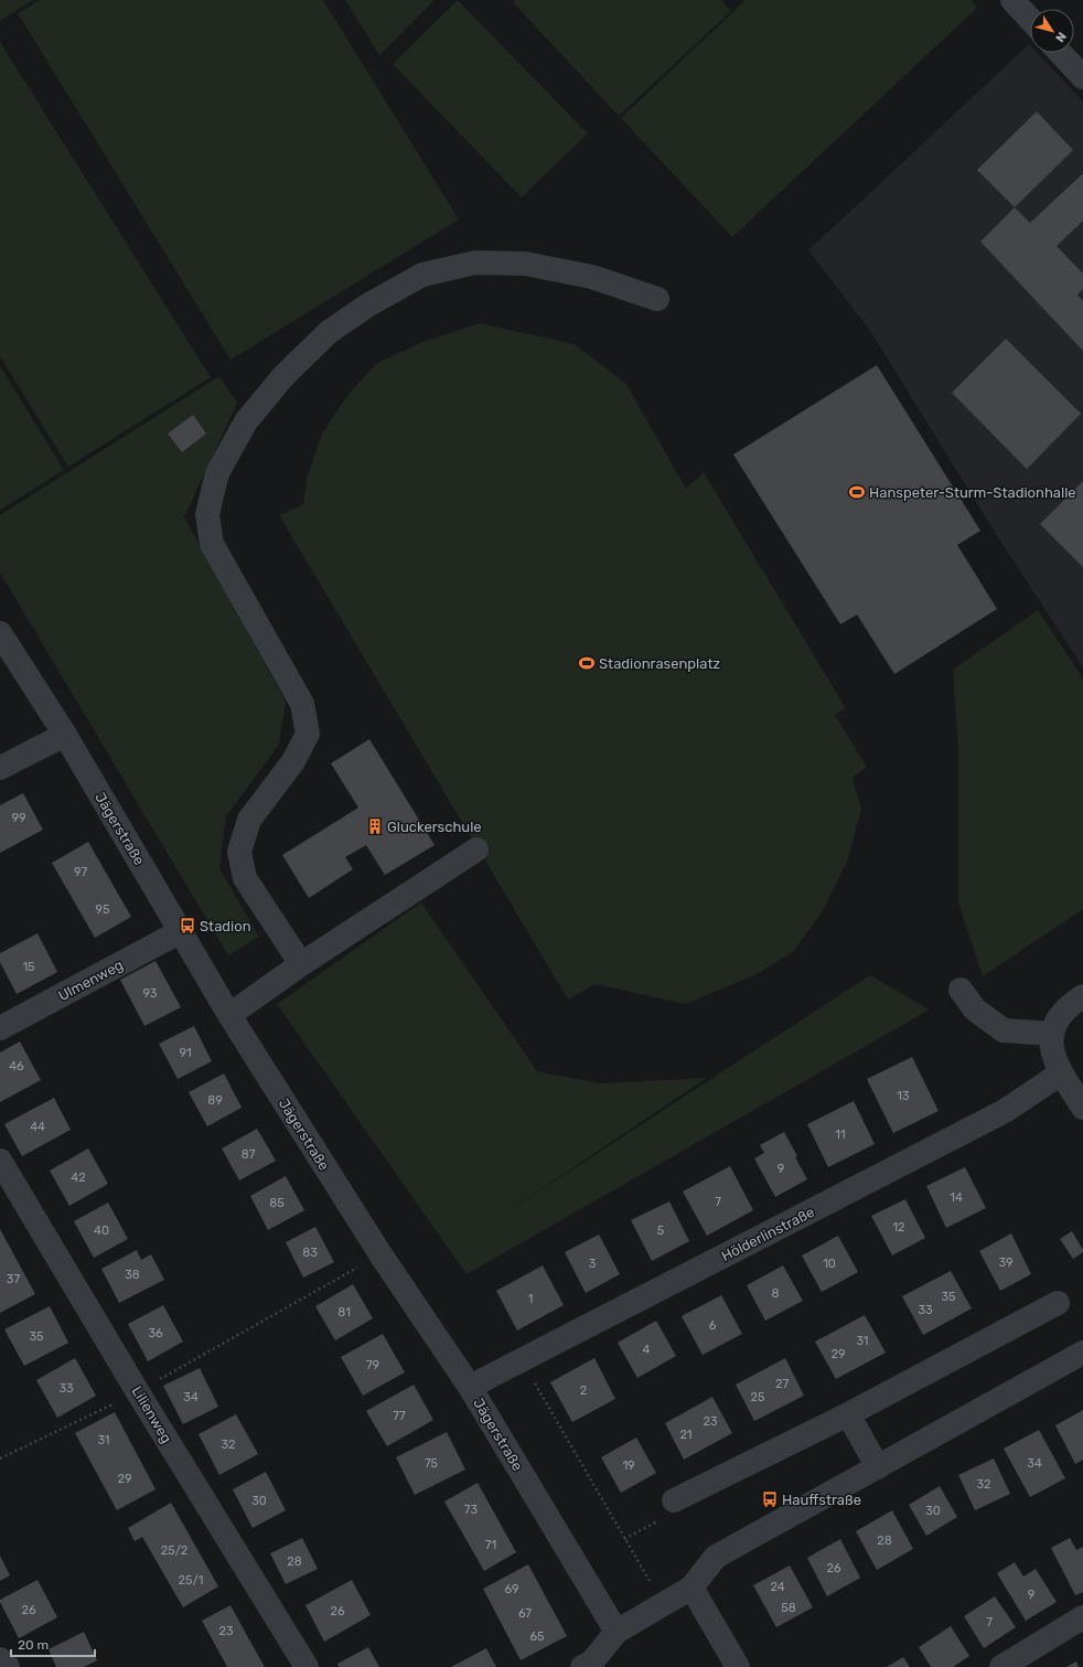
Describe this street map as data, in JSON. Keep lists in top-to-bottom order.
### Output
{
  "streets": {
    "street": [
      "Jägerstraße",
      "Ulmenweg",
      "Hölderlinstraße",
      "Lilienweg"
    ]
  },
  "crossings": [
    ["Jägerstraße", "Ulmenweg"],
    ["Jägerstraße", "Hölderlinstraße"]
  ],
  "places": {
    "sports": ["Hanspeter-Sturm-Stadionhalle", "Stadionrasenplatz"],
    "building": ["Gluckerschule"],
    "bus stop": ["Stadion", "Hauffstraße"]
  },
  "house_numbers": [
    "99",
    "97",
    "95",
    "15",
    "93",
    "91",
    "46",
    "13",
    "89",
    "44",
    "11",
    "87",
    "9",
    "42",
    "14",
    "7",
    "85",
    "12",
    "40",
    "5",
    "83",
    "39",
    "3",
    "10",
    "38",
    "37",
    "8",
    "35",
    "1",
    "33",
    "81",
    "6",
    "36",
    "35",
    "31",
    "4",
    "29",
    "79",
    "27",
    "33",
    "2",
    "34",
    "25",
    "77",
    "23",
    "21",
    "31",
    "32",
    "75",
    "34",
    "19",
    "29",
    "32",
    "30",
    "73",
    "30",
    "28",
    "71",
    "25/2",
    "28",
    "26",
    "25/1",
    "24",
    "69",
    "9",
    "58",
    "26",
    "26",
    "67",
    "7",
    "23",
    "65"
  ],
  "scale_bar": "20 m",
  "north": "bottom right"
}
